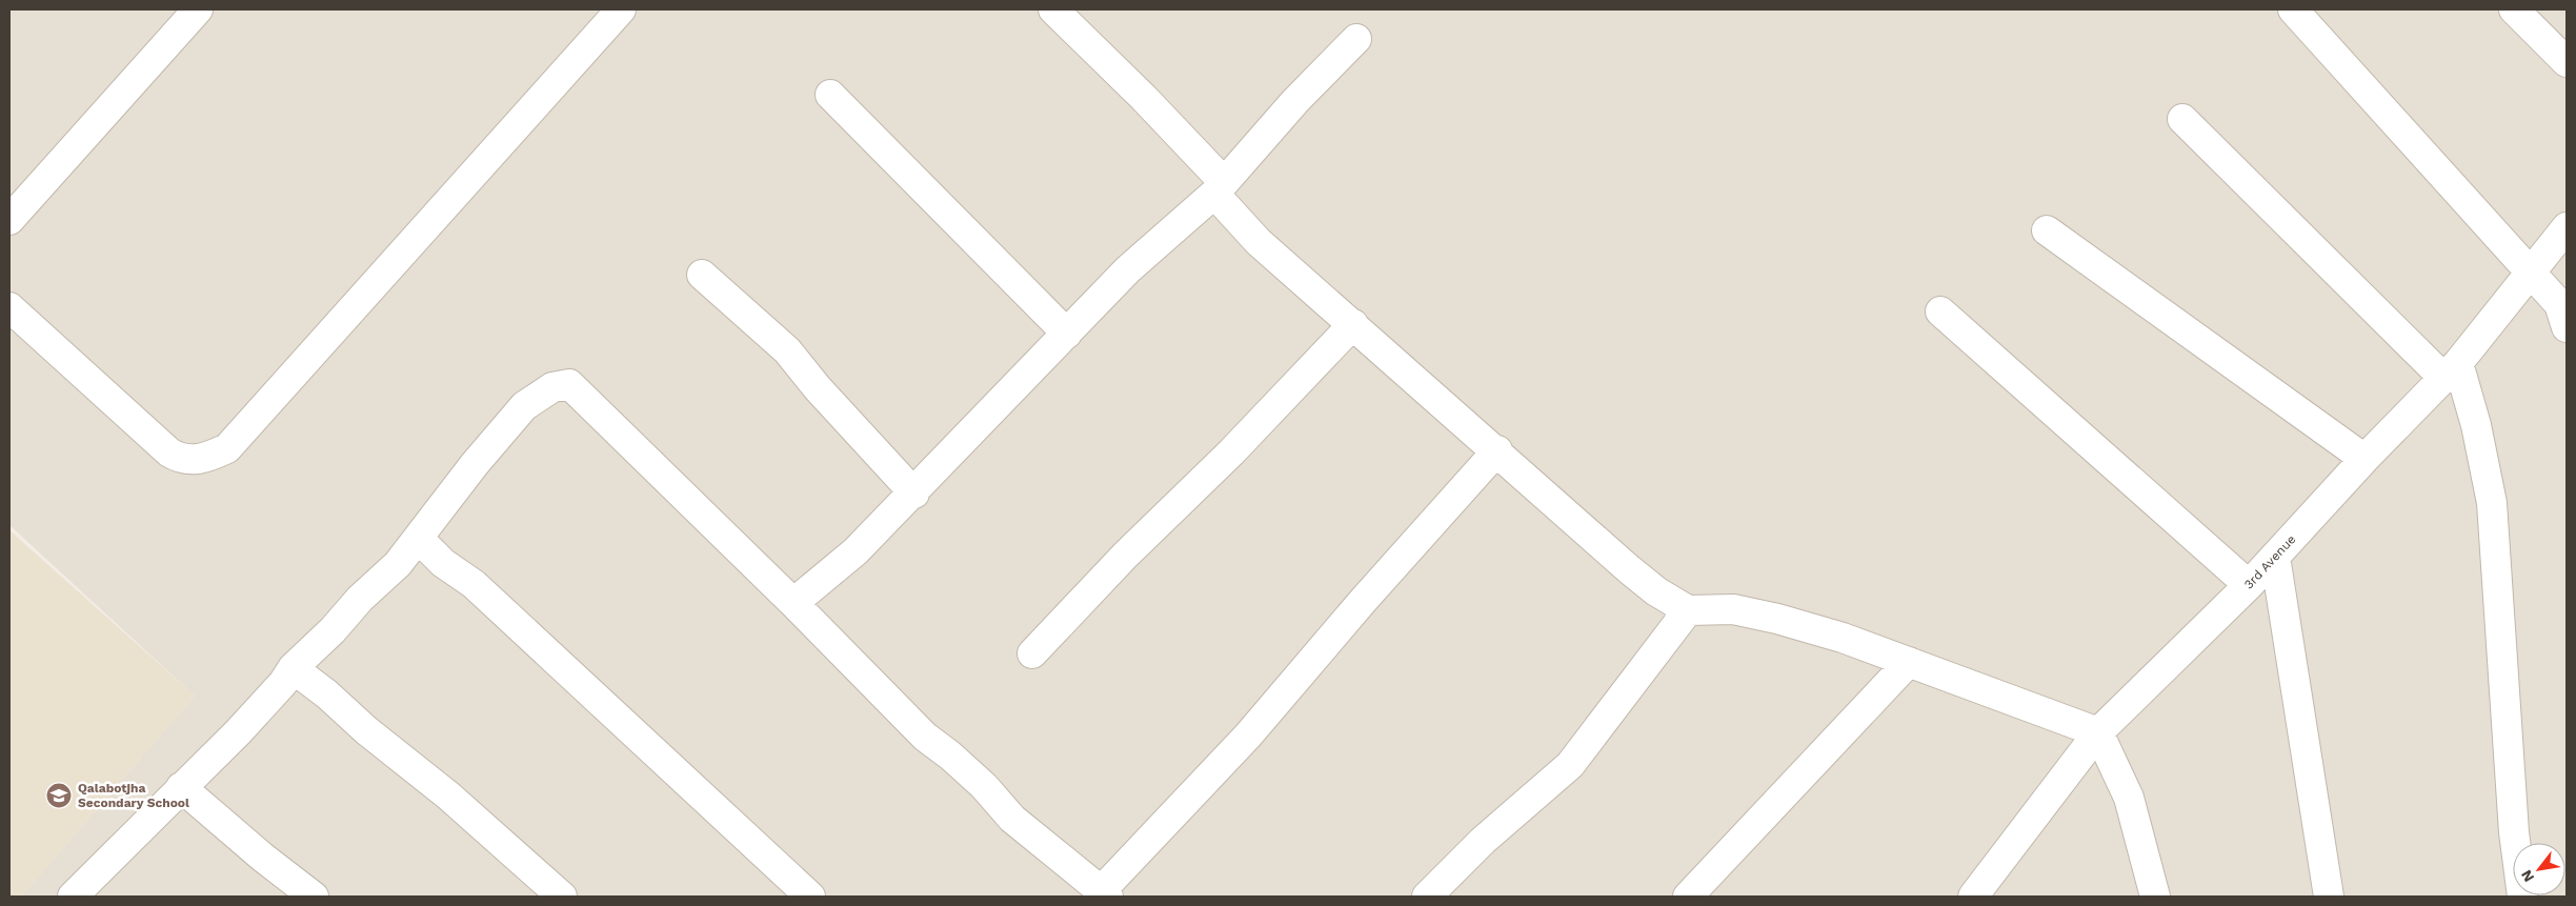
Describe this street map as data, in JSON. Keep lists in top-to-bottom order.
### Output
{
  "streets": {
    "street": ["3rd Avenue"]
  },
  "places": {
    "school or university": ["Qalabotjha Secondary School"]
  },
  "north": "bottom left"
}
